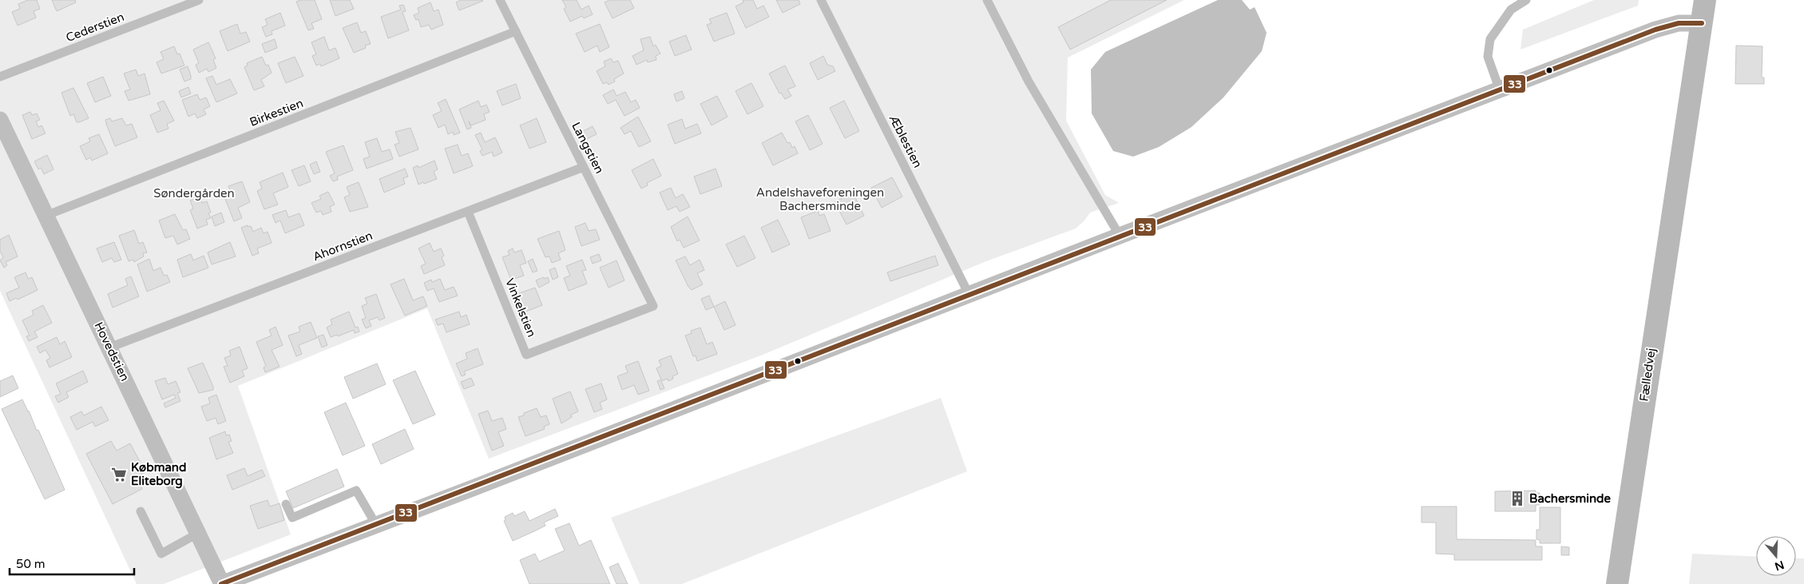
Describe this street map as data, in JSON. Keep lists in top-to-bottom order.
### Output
{
  "streets": {
    "street": ["Hovedstien", "Fælledvej"],
    "lane": [
      "Cederstien",
      "Birkestien",
      "Æblestien",
      "Langstien",
      "Ahornstien",
      "Vinkelstien"
    ]
  },
  "crossings": [
    ["Birkestien", "Langstien"],
    ["Birkestien", "Hovedstien"],
    ["Langstien", "Ahornstien"],
    ["Langstien", "Vinkelstien"],
    ["Ahornstien", "Vinkelstien"],
    ["Ahornstien", "Hovedstien"]
  ],
  "parks": ["Andelshaveforeningen Bachersminde", "Søndergården"],
  "places": {
    "supermarket": ["Købmand Eliteborg"],
    "building": ["Bachersminde"]
  },
  "lines": ["transit line 33"],
  "scale_bar": "50 m",
  "north": "bottom"
}
